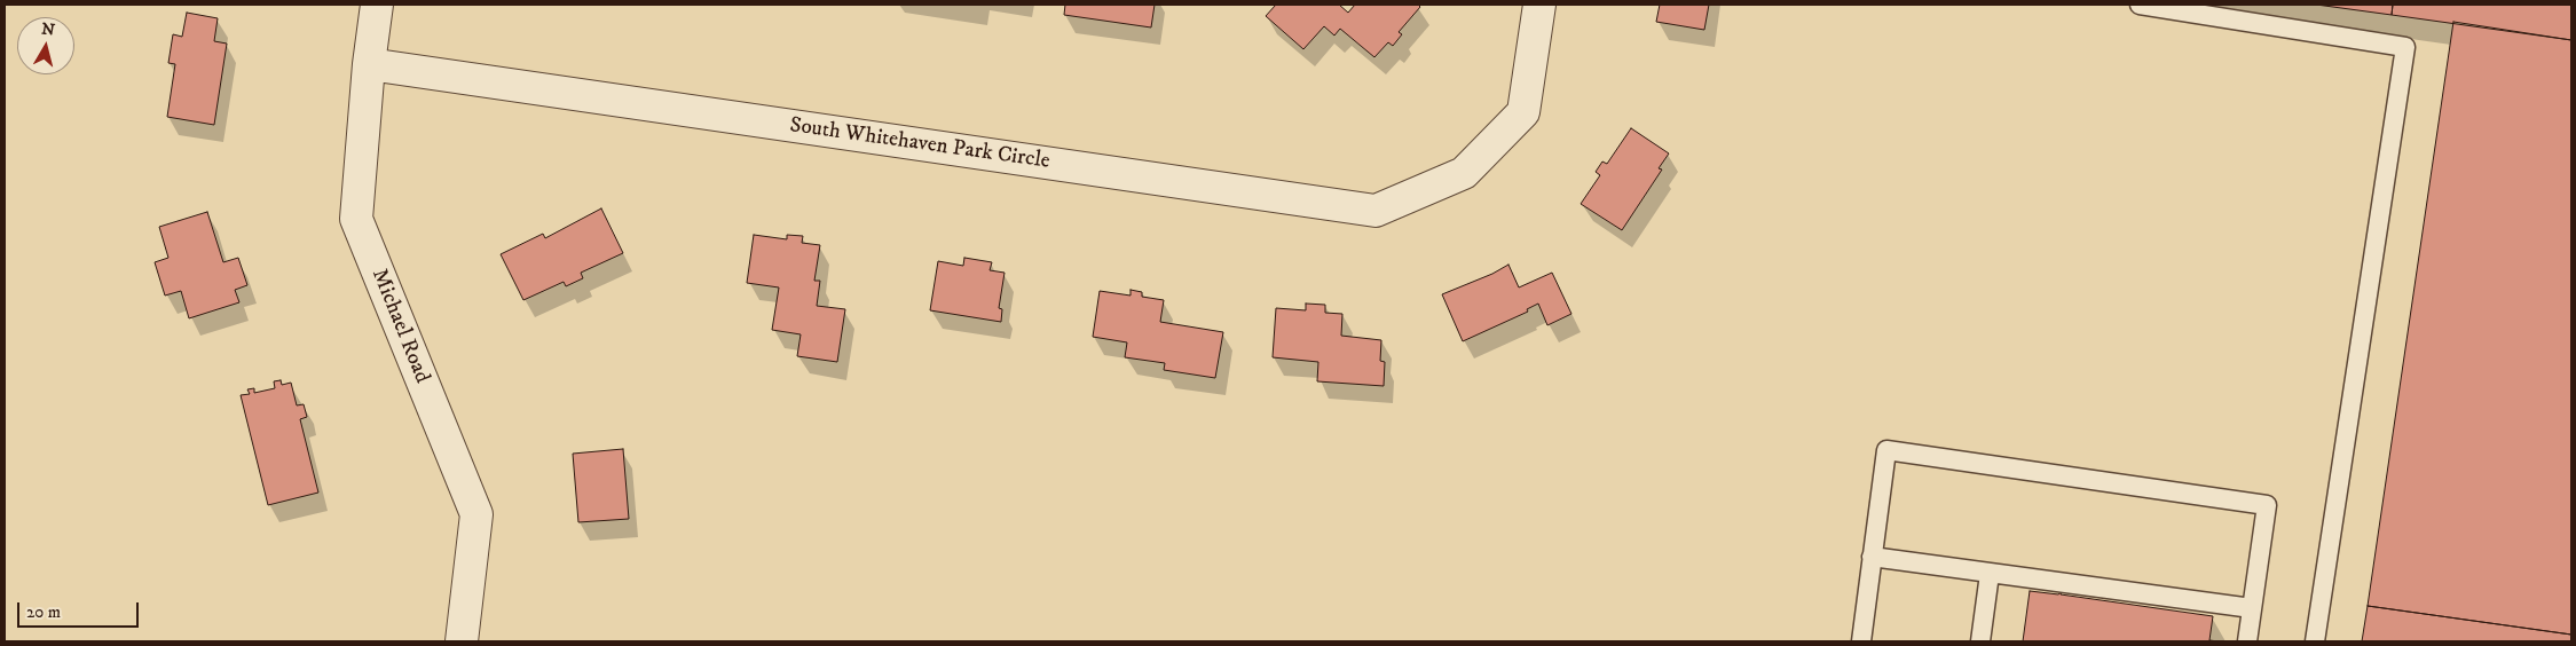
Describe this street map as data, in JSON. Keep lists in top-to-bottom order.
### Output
{
  "streets": {
    "street": ["South Whitehaven Park Circle", "Michael Road"]
  },
  "crossings": [
    ["South Whitehaven Park Circle", "Michael Road"]
  ],
  "scale_bar": "20 m",
  "north": "top"
}
